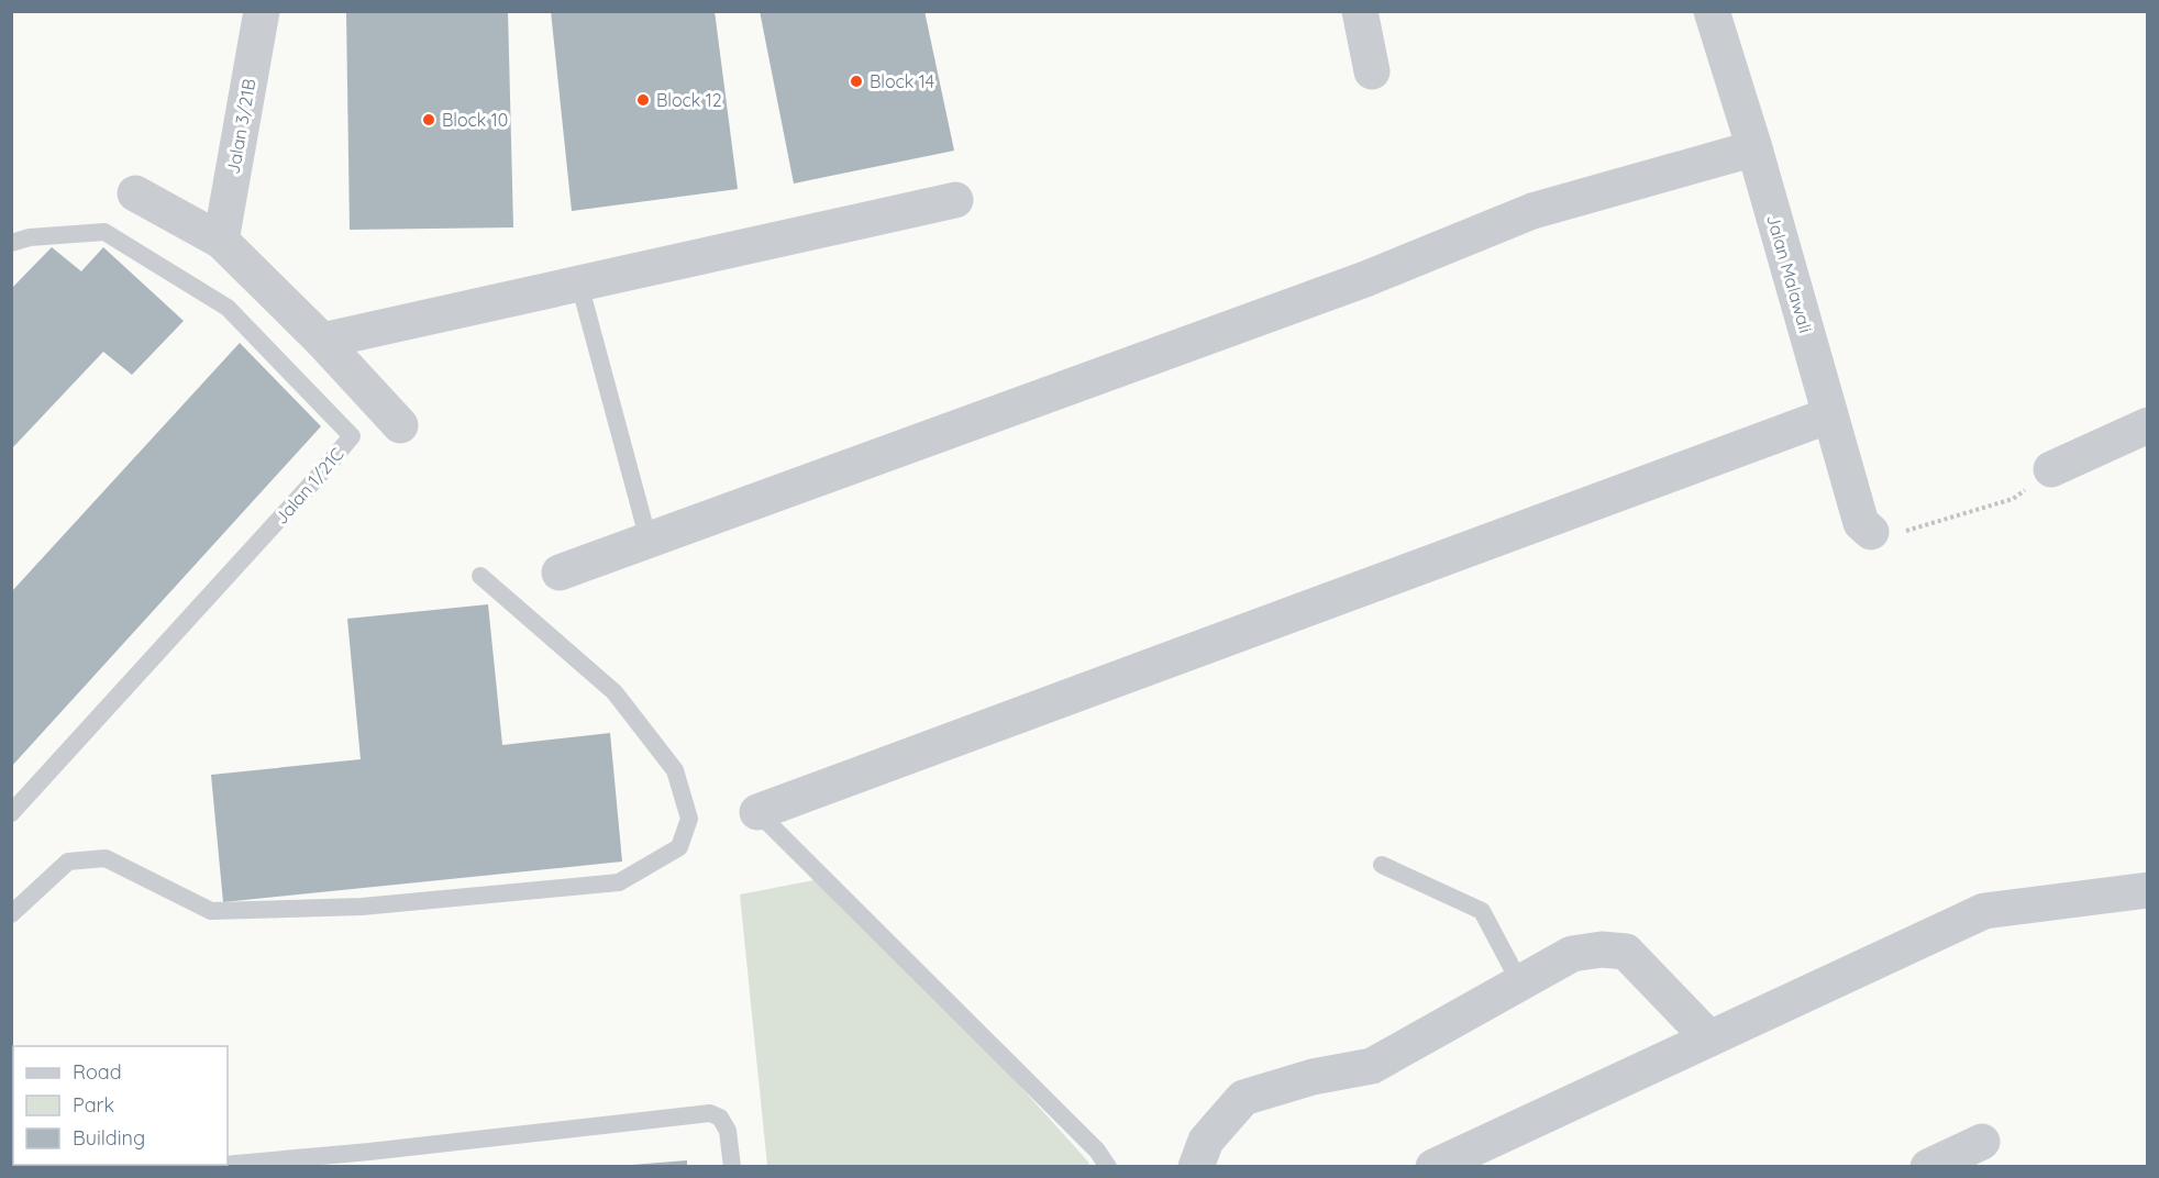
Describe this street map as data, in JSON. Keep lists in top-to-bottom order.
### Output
{
  "streets": {
    "street": ["Jalan 3/21B", "Jalan Malawali"],
    "lane": ["Jalan 1/21C"]
  },
  "places": ["Block 14", "Block 12", "Block 10"],
  "legend": ["Road", "Park", "Building"]
}
